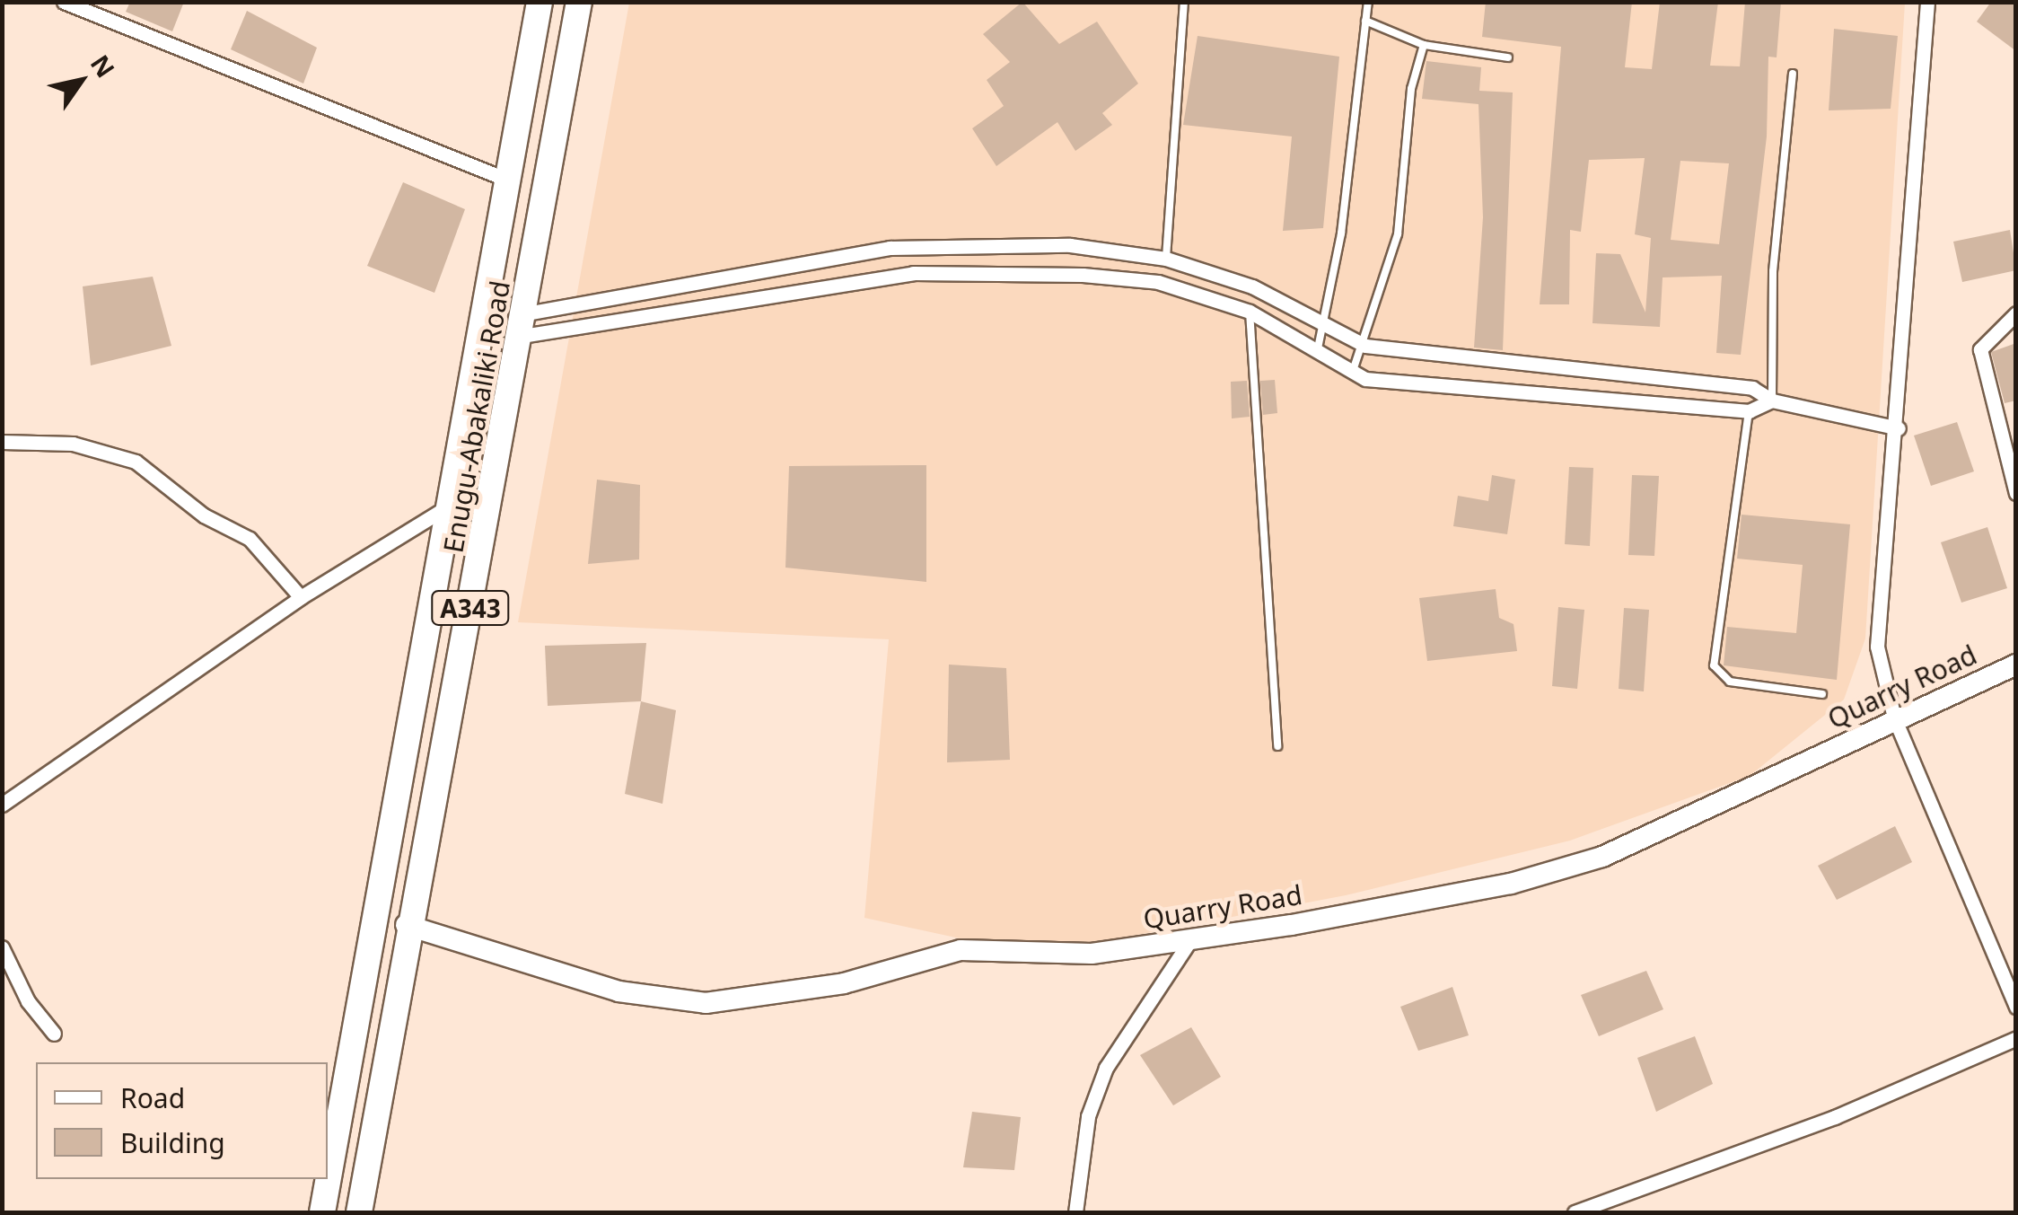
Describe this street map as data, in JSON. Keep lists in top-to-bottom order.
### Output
{
  "streets": {
    "highway": ["Enugu-Abakaliki Road", "A343"],
    "street": ["Quarry Road"]
  },
  "crossings": [
    ["Enugu-Abakaliki Road", "A343"],
    ["Enugu-Abakaliki Road", "Quarry Road"]
  ],
  "legend": ["Road", "Building"],
  "north": "top right"
}
